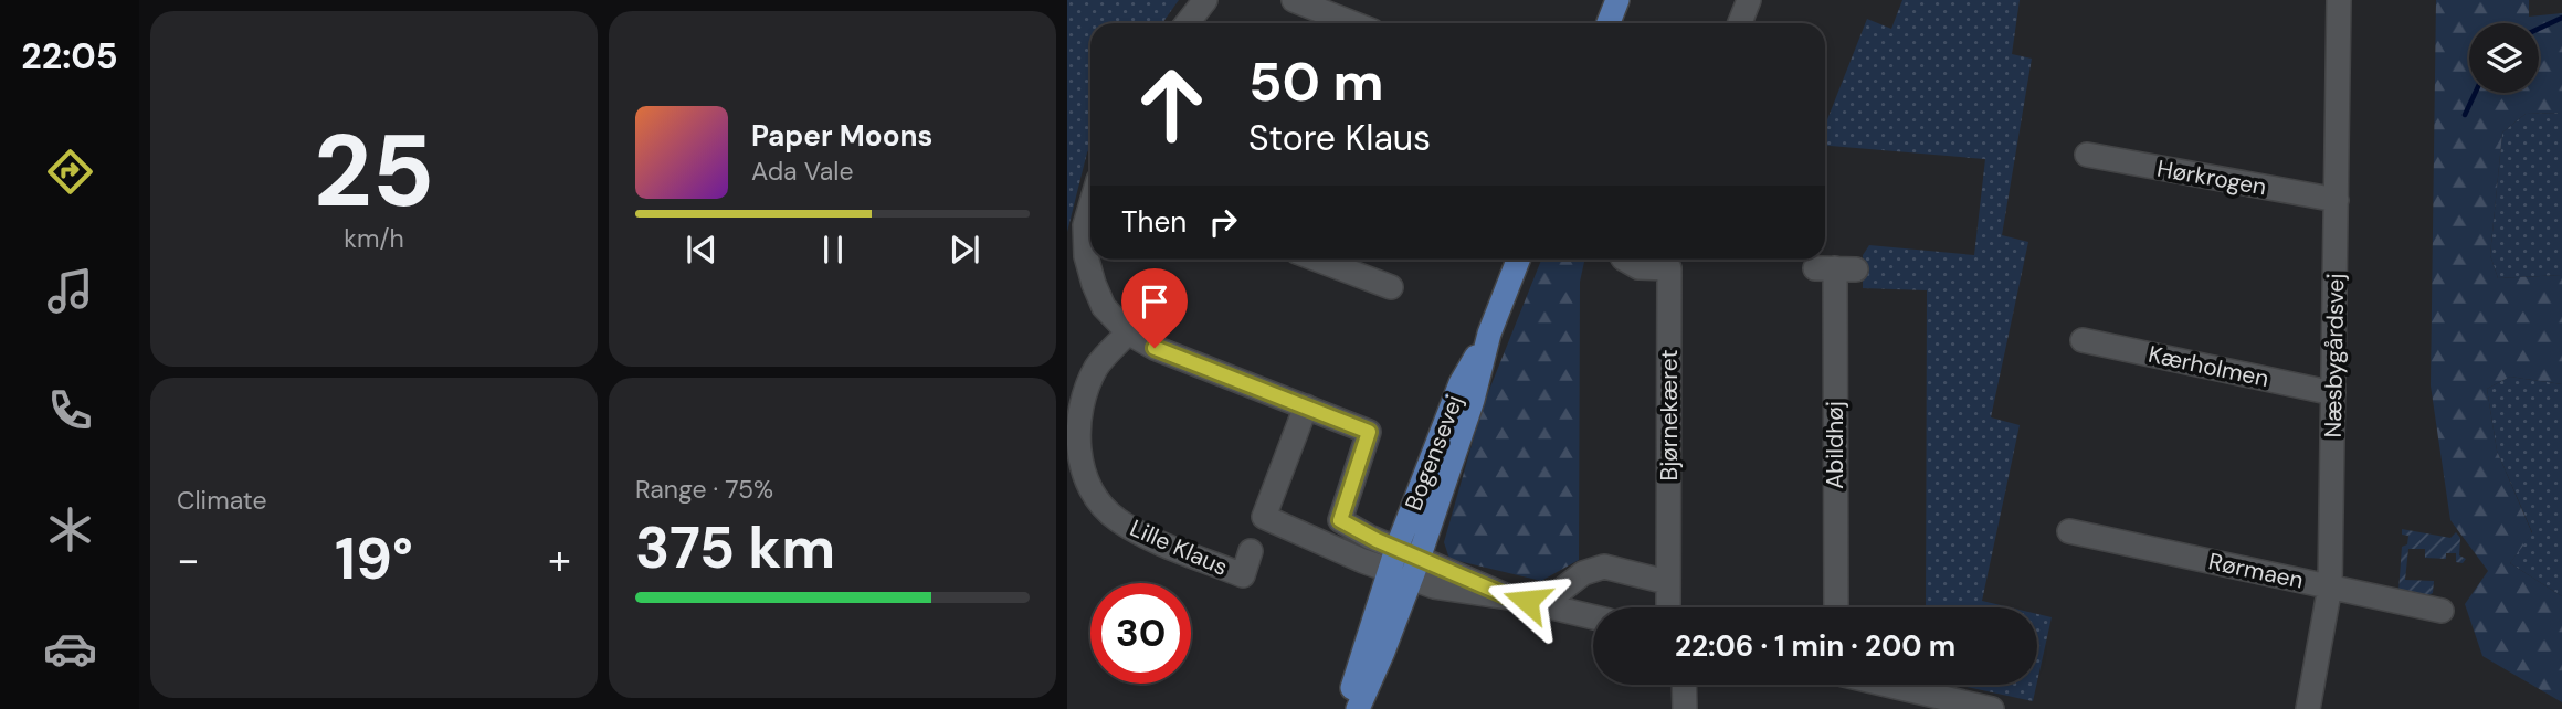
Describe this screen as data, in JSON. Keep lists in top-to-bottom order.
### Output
{
  "streets": {
    "main road": ["Bogensevej"],
    "street": [
      "Hørkrogen",
      "Næsbygårdsvej",
      "Kærholmen",
      "Bjørnekæret",
      "Abildhøj",
      "Lille Klaus",
      "Rørmaen"
    ]
  },
  "crossings": [
    ["Hørkrogen", "Næsbygårdsvej"],
    ["Næsbygårdsvej", "Kærholmen"],
    ["Næsbygårdsvej", "Rørmaen"]
  ],
  "page": {
    "tabs": "22:05",
    "tile": [
      ["25", "km/h"],
      "Climate",
      ["Range · 75%", "375 km"]
    ],
    "turn": ["50 m", "Store Klaus"],
    "song": ["Paper Moons", "Ada Vale"],
    "then": "Then",
    "heat": ["−", "19°", "+"],
    "limit": "30",
    "trip": "22:06 · 1 min · 200 m"
  }
}
